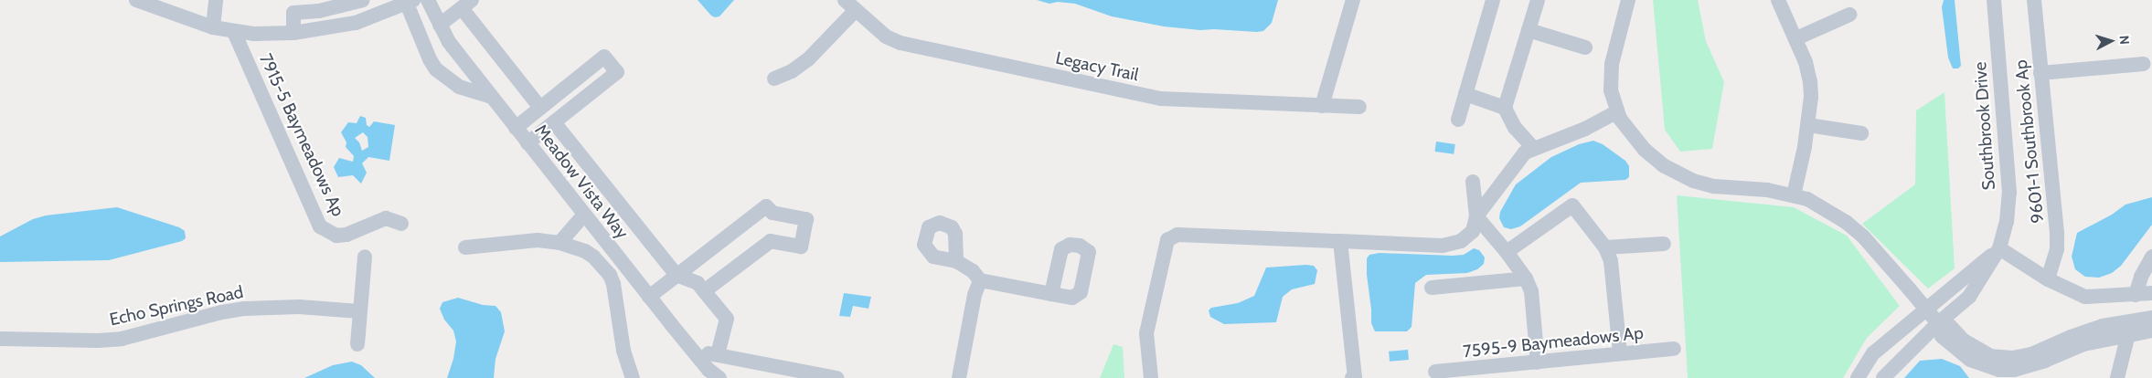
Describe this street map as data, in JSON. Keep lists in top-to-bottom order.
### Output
{
  "streets": {
    "street": [
      "Legacy Trail",
      "Southbrook Drive",
      "7915-5 Baymeadows Ap",
      "9601-1 Southbrook Ap",
      "Meadow Vista Way",
      "Echo Springs Road",
      "7595-9 Baymeadows Ap"
    ]
  },
  "north": "right"
}
